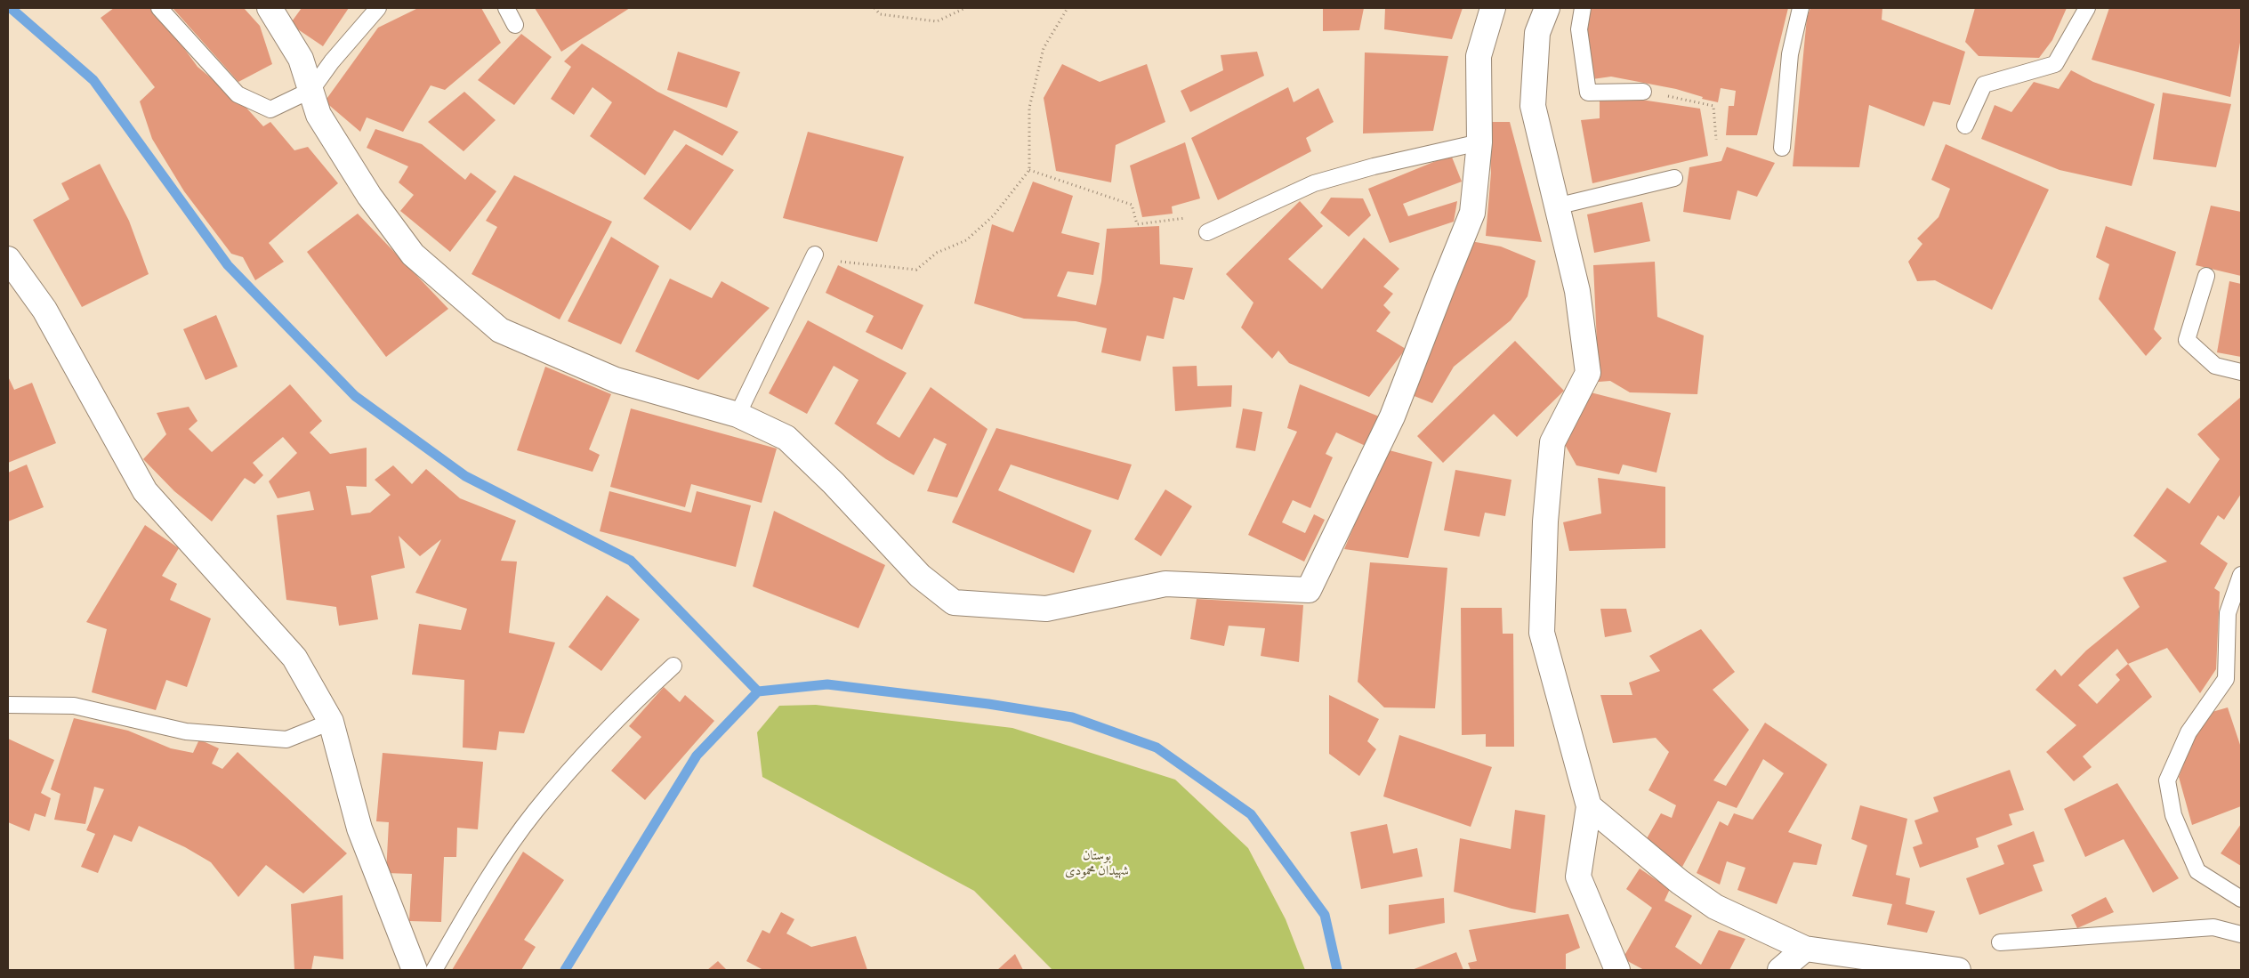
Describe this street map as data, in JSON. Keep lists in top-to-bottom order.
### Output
{
  "parks": ["بوستان شهیدان محمودی"]
}
